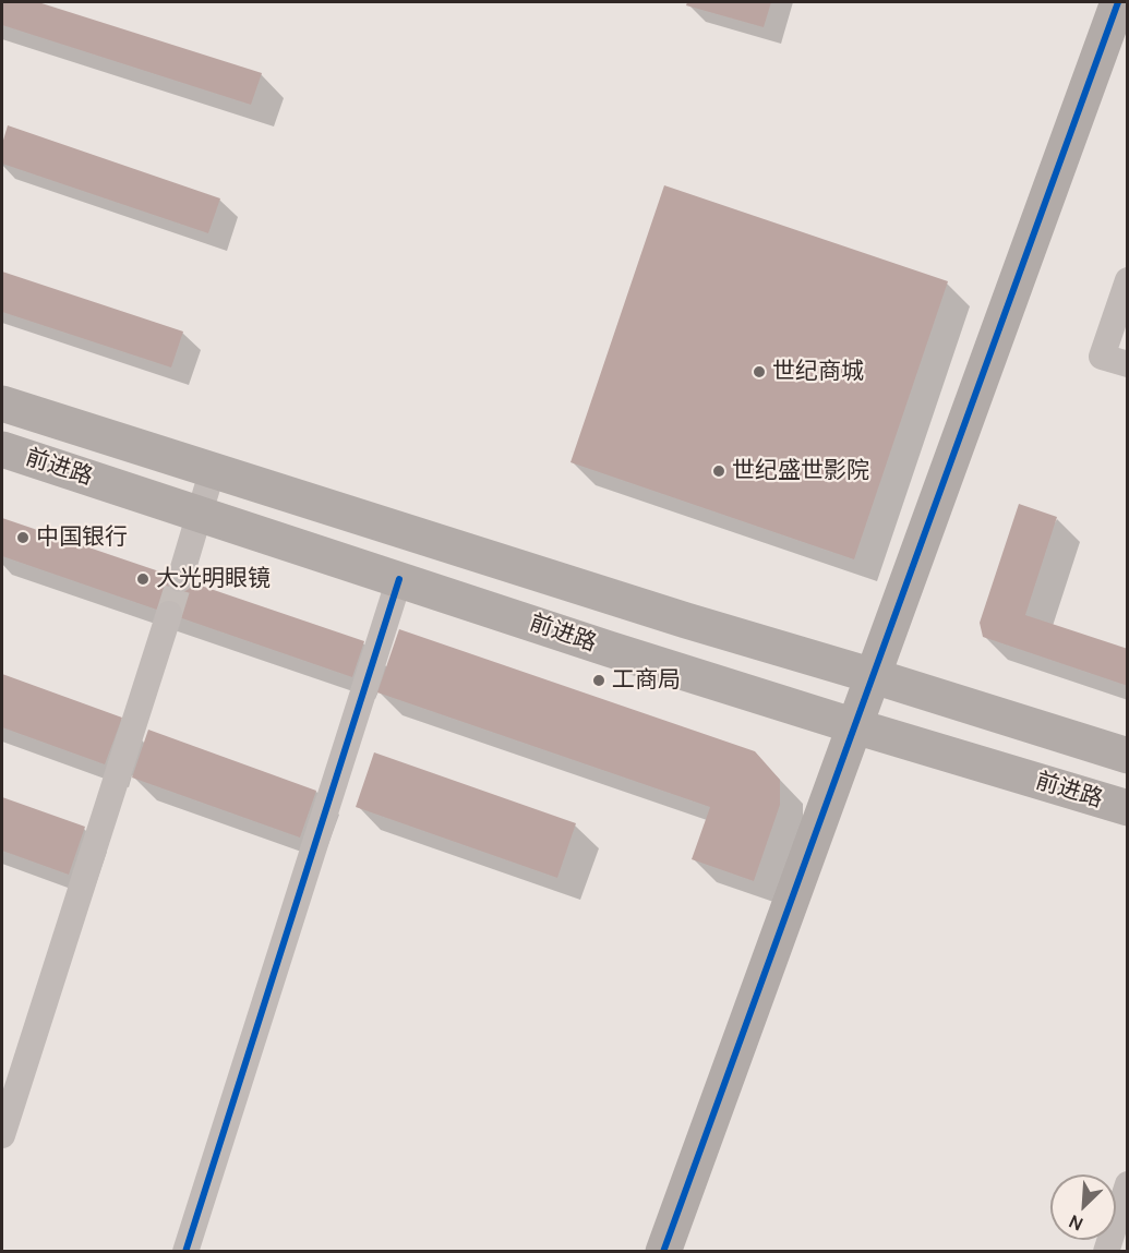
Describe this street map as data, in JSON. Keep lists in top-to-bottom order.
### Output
{
  "streets": {
    "main road": ["前进路"]
  },
  "places": [
    "世纪商城",
    "世纪盛世影院",
    "中国银行",
    "大光明眼镜",
    "工商局"
  ],
  "north": "bottom left"
}
